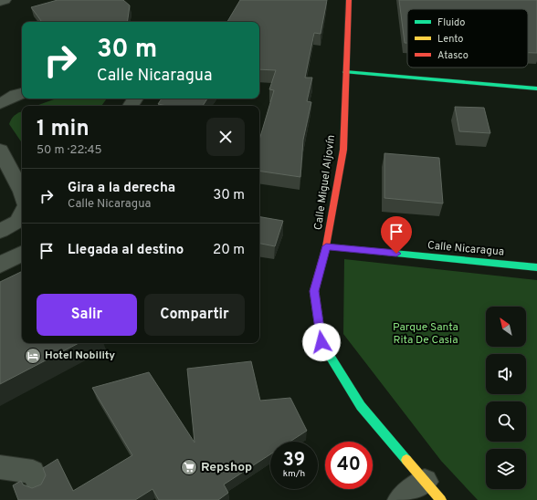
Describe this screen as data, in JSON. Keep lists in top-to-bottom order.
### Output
{
  "streets": {
    "street": ["Calle Miguel Aljovín", "Calle Nicaragua"]
  },
  "crossings": [
    ["Calle Miguel Aljovín", "Calle Nicaragua"]
  ],
  "parks": ["Parque Santa Rita De Casia"],
  "places": {
    "hotel": ["Hotel Nobility"],
    "supermarket": ["Repshop"]
  },
  "legend": ["Fluido", "Lento", "Atasco"],
  "north": "top left",
  "page": {
    "turn": ["30 m", "Calle Nicaragua"],
    "heading": ["1 min", "50 m · 22:45"],
    "list": [
      {
        "name": "Gira a la derecha",
        "note": "Calle Nicaragua",
        "value": "30 m"
      },
      {
        "name": "Llegada al destino",
        "value": "20 m"
      }
    ],
    "buttons": ["Salir", "Compartir"],
    "speed": "39 km/h",
    "limit": "40"
  }
}
